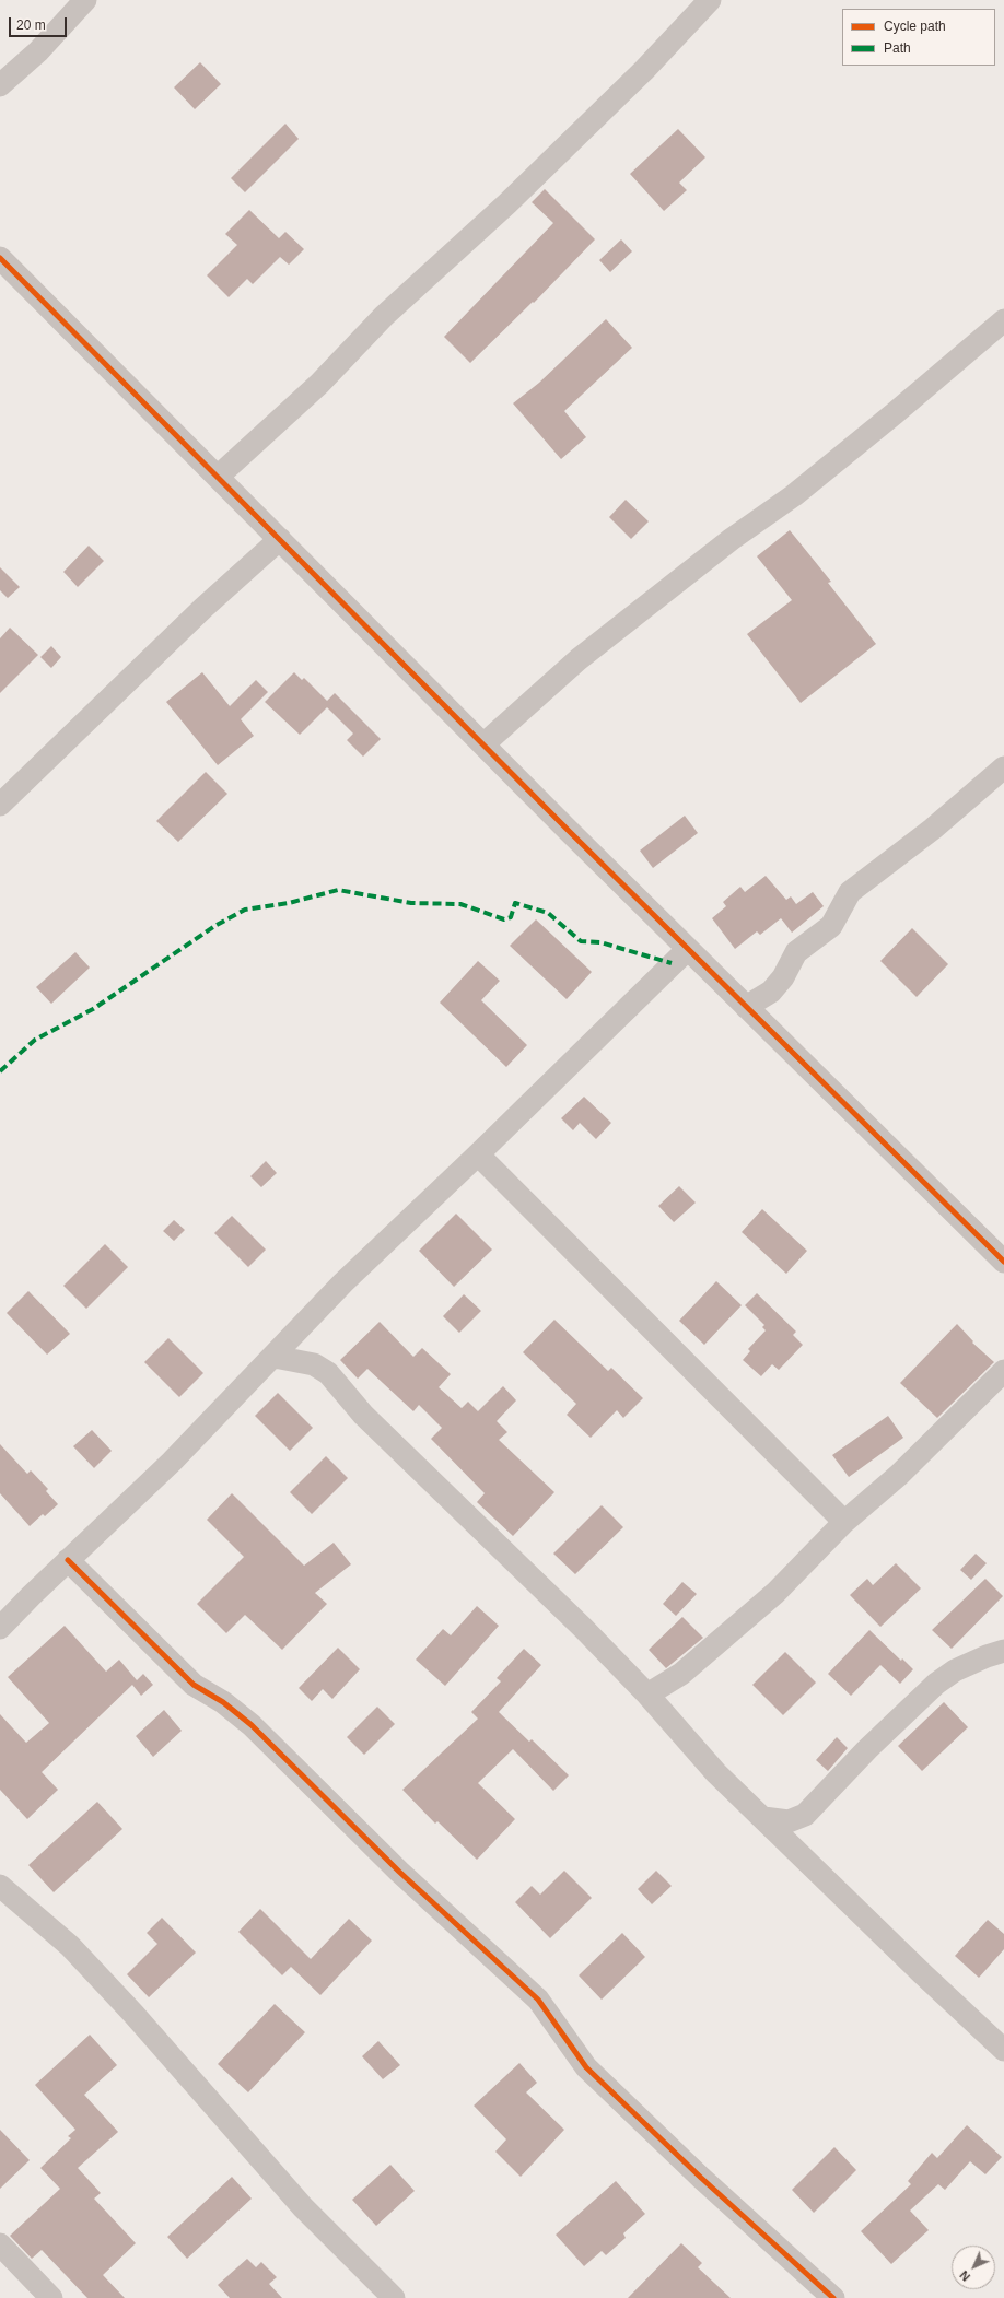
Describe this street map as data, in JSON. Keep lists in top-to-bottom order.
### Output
{
  "legend": ["Cycle path", "Path"],
  "scale_bar": "20 m",
  "north": "bottom left"
}
